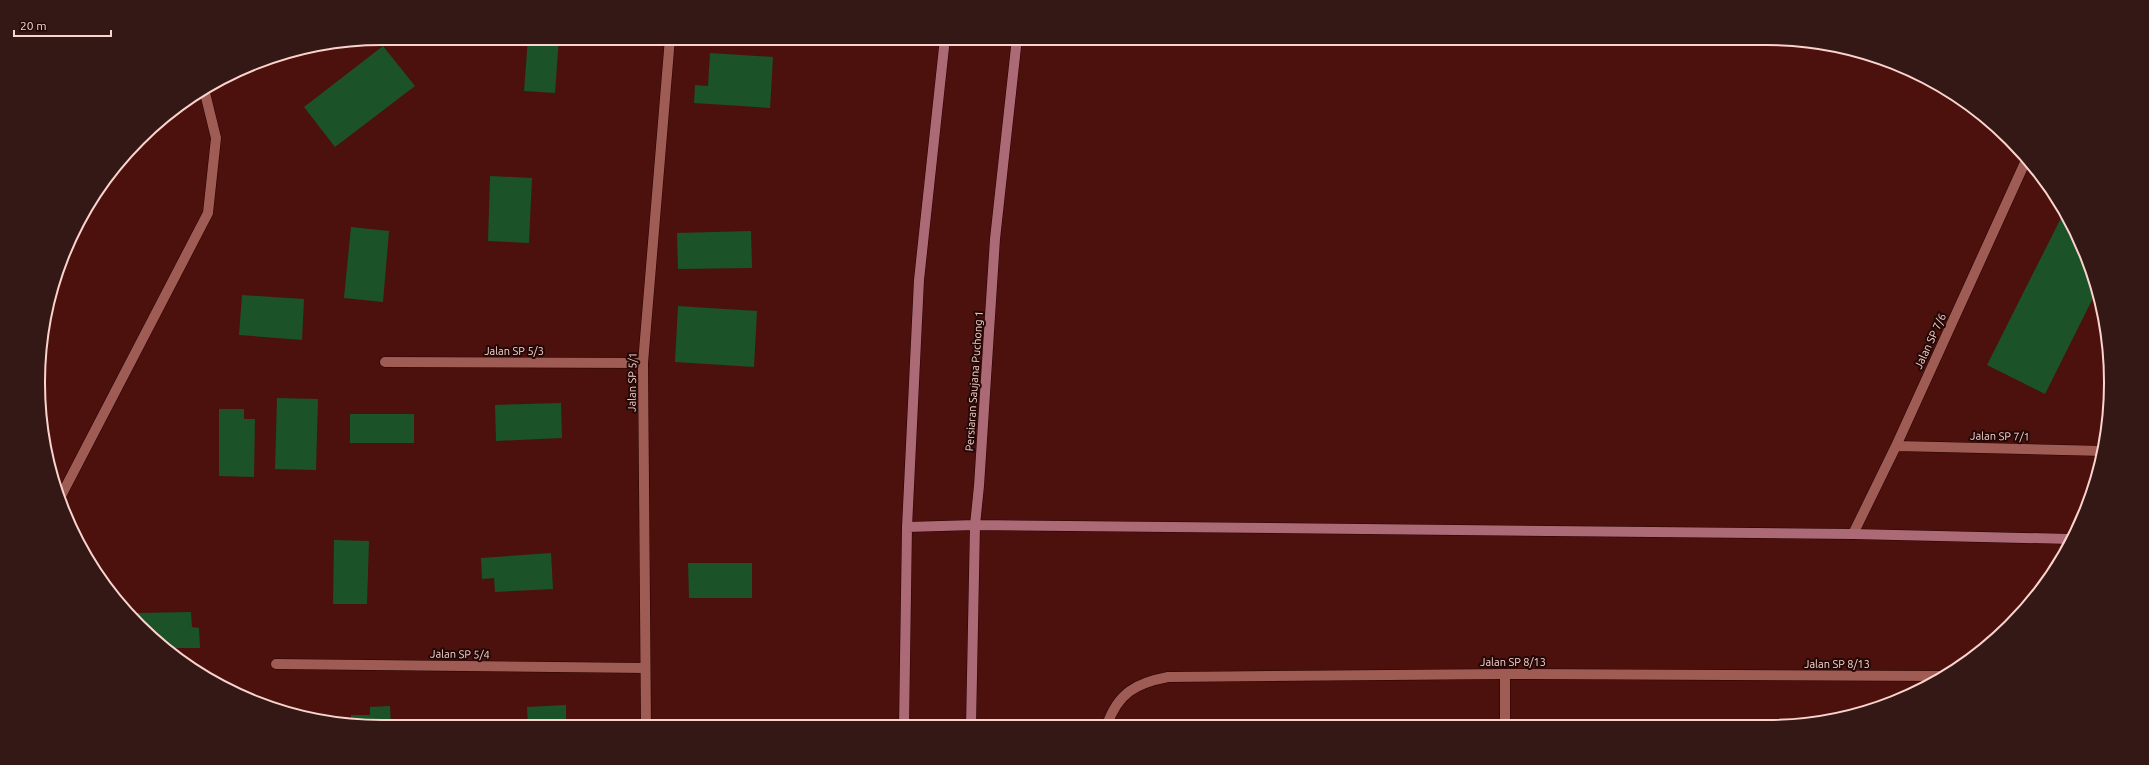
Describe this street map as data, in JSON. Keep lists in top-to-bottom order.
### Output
{
  "streets": {
    "street": [
      "Jalan SP 7/6",
      "Jalan SP 5/3",
      "Persiaran Saujana Puchong 1",
      "Jalan SP 5/1",
      "Jalan SP 7/1",
      "Jalan SP 5/4",
      "Jalan SP 8/13"
    ]
  },
  "crossings": [
    ["Jalan SP 7/6", "Jalan SP 7/1"],
    ["Jalan SP 5/3", "Jalan SP 5/1"],
    ["Jalan SP 5/1", "Jalan SP 5/4"]
  ],
  "scale_bar": "20 m"
}
